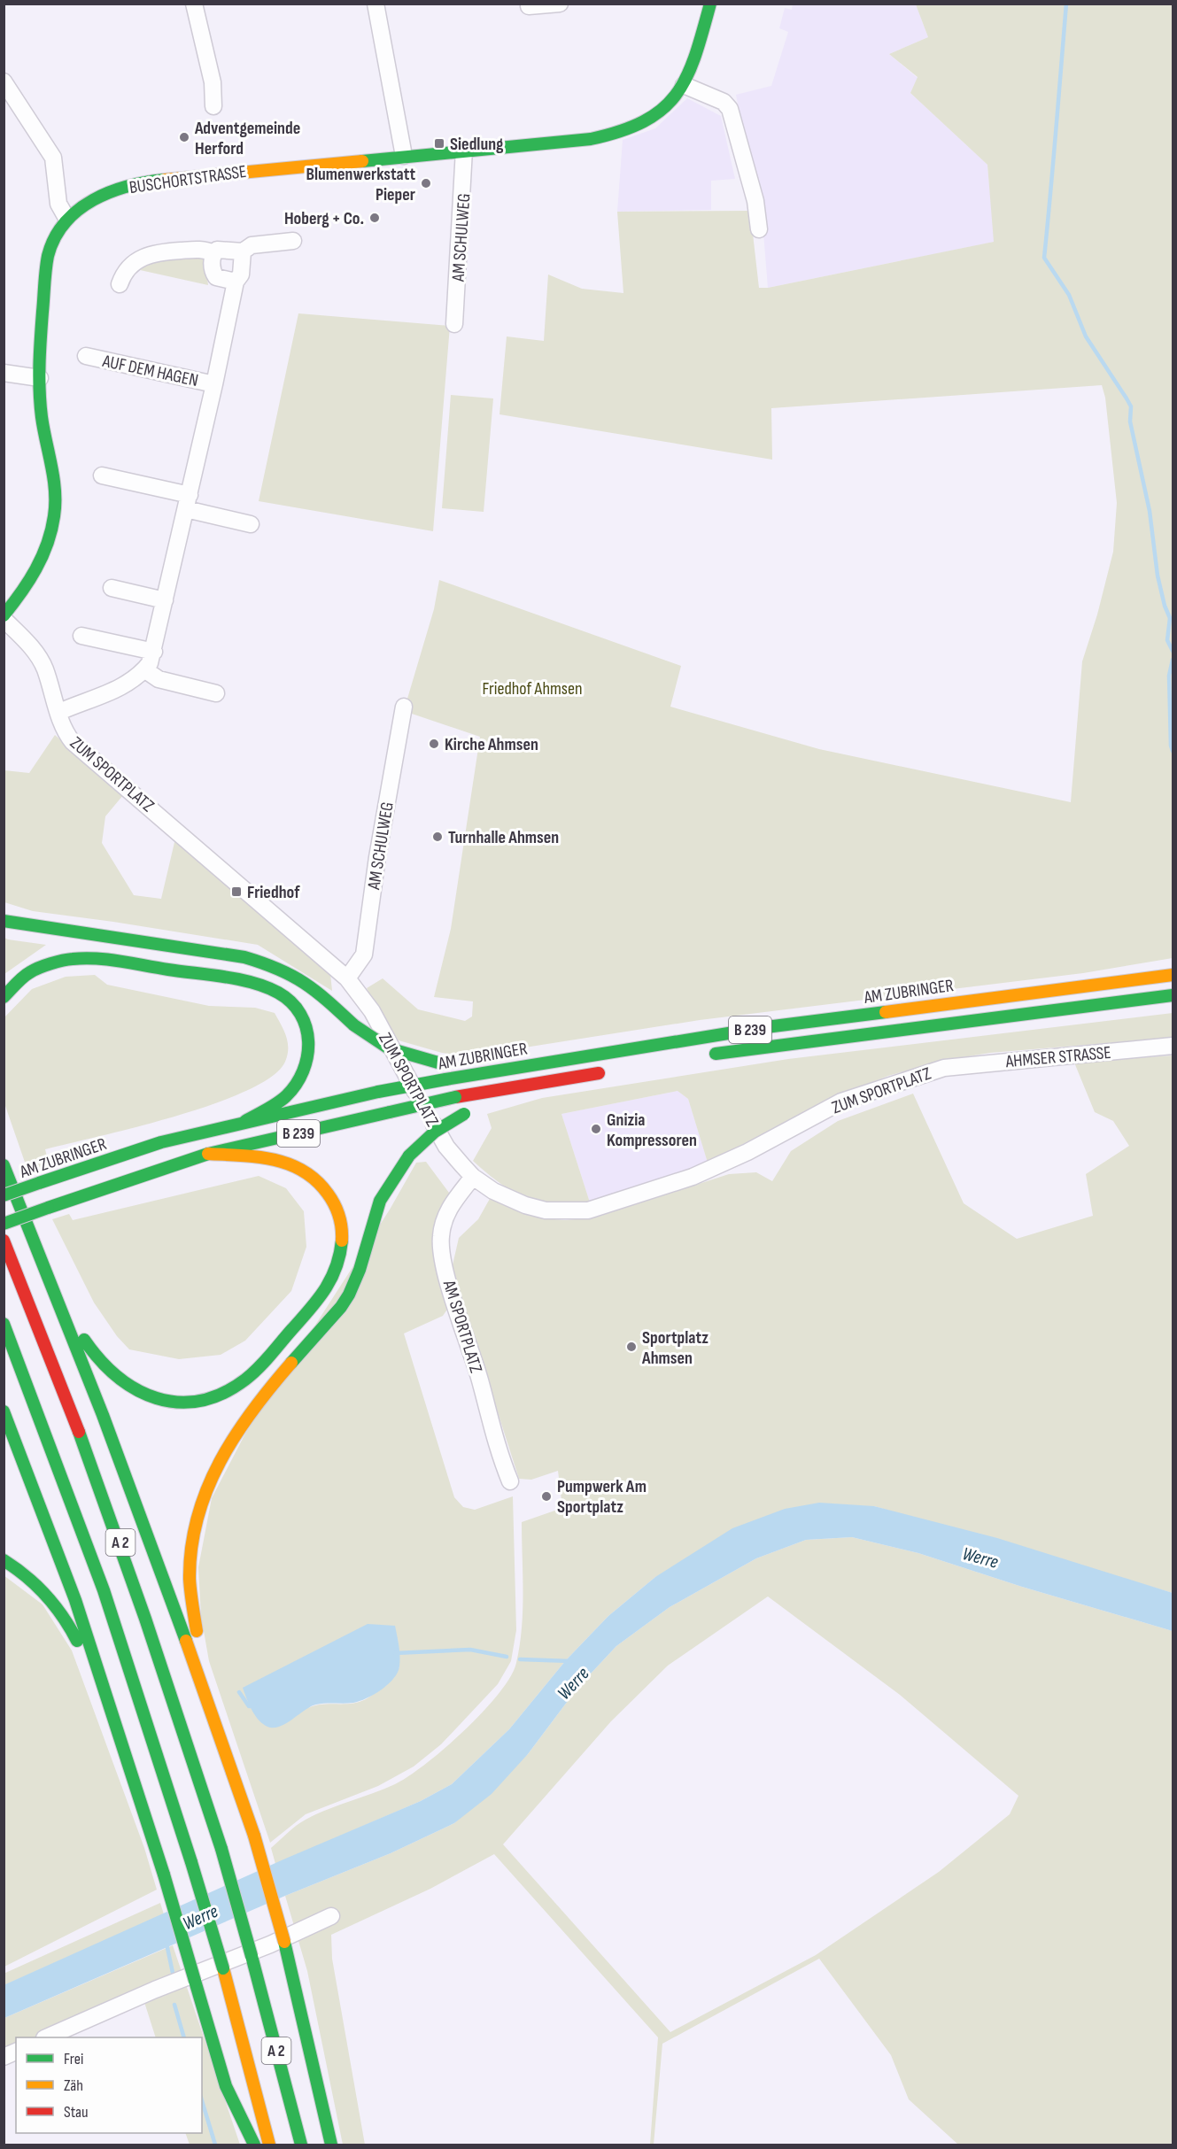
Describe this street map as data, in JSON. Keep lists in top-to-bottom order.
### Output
{
  "streets": {
    "main road": [
      "BUSCHORTSTRASSE",
      "AM ZUBRINGER",
      "B 239",
      "A 2"
    ],
    "street": [
      "AM SCHULWEG",
      "AUF DEM HAGEN",
      "ZUM SPORTPLATZ",
      "AHMSER STRASSE",
      "AM SPORTPLATZ"
    ]
  },
  "crossings": [
    ["BUSCHORTSTRASSE", "AM SCHULWEG"],
    ["BUSCHORTSTRASSE", "ZUM SPORTPLATZ"],
    ["AM SCHULWEG", "ZUM SPORTPLATZ"],
    ["AUF DEM HAGEN", "ZUM SPORTPLATZ"],
    ["ZUM SPORTPLATZ", "AHMSER STRASSE"],
    ["ZUM SPORTPLATZ", "AM SPORTPLATZ"]
  ],
  "water": ["Werre"],
  "parks": ["Friedhof Ahmsen"],
  "places": {
    "other": [
      "Adventgemeinde Herford",
      "Blumenwerkstatt Pieper",
      "Hoberg + Co.",
      "Kirche Ahmsen",
      "Turnhalle Ahmsen",
      "Gnizia Kompressoren",
      "Sportplatz Ahmsen",
      "Pumpwerk Am Sportplatz"
    ],
    "transit": ["Siedlung", "Friedhof"]
  },
  "legend": ["Frei", "Zäh", "Stau"]
}
